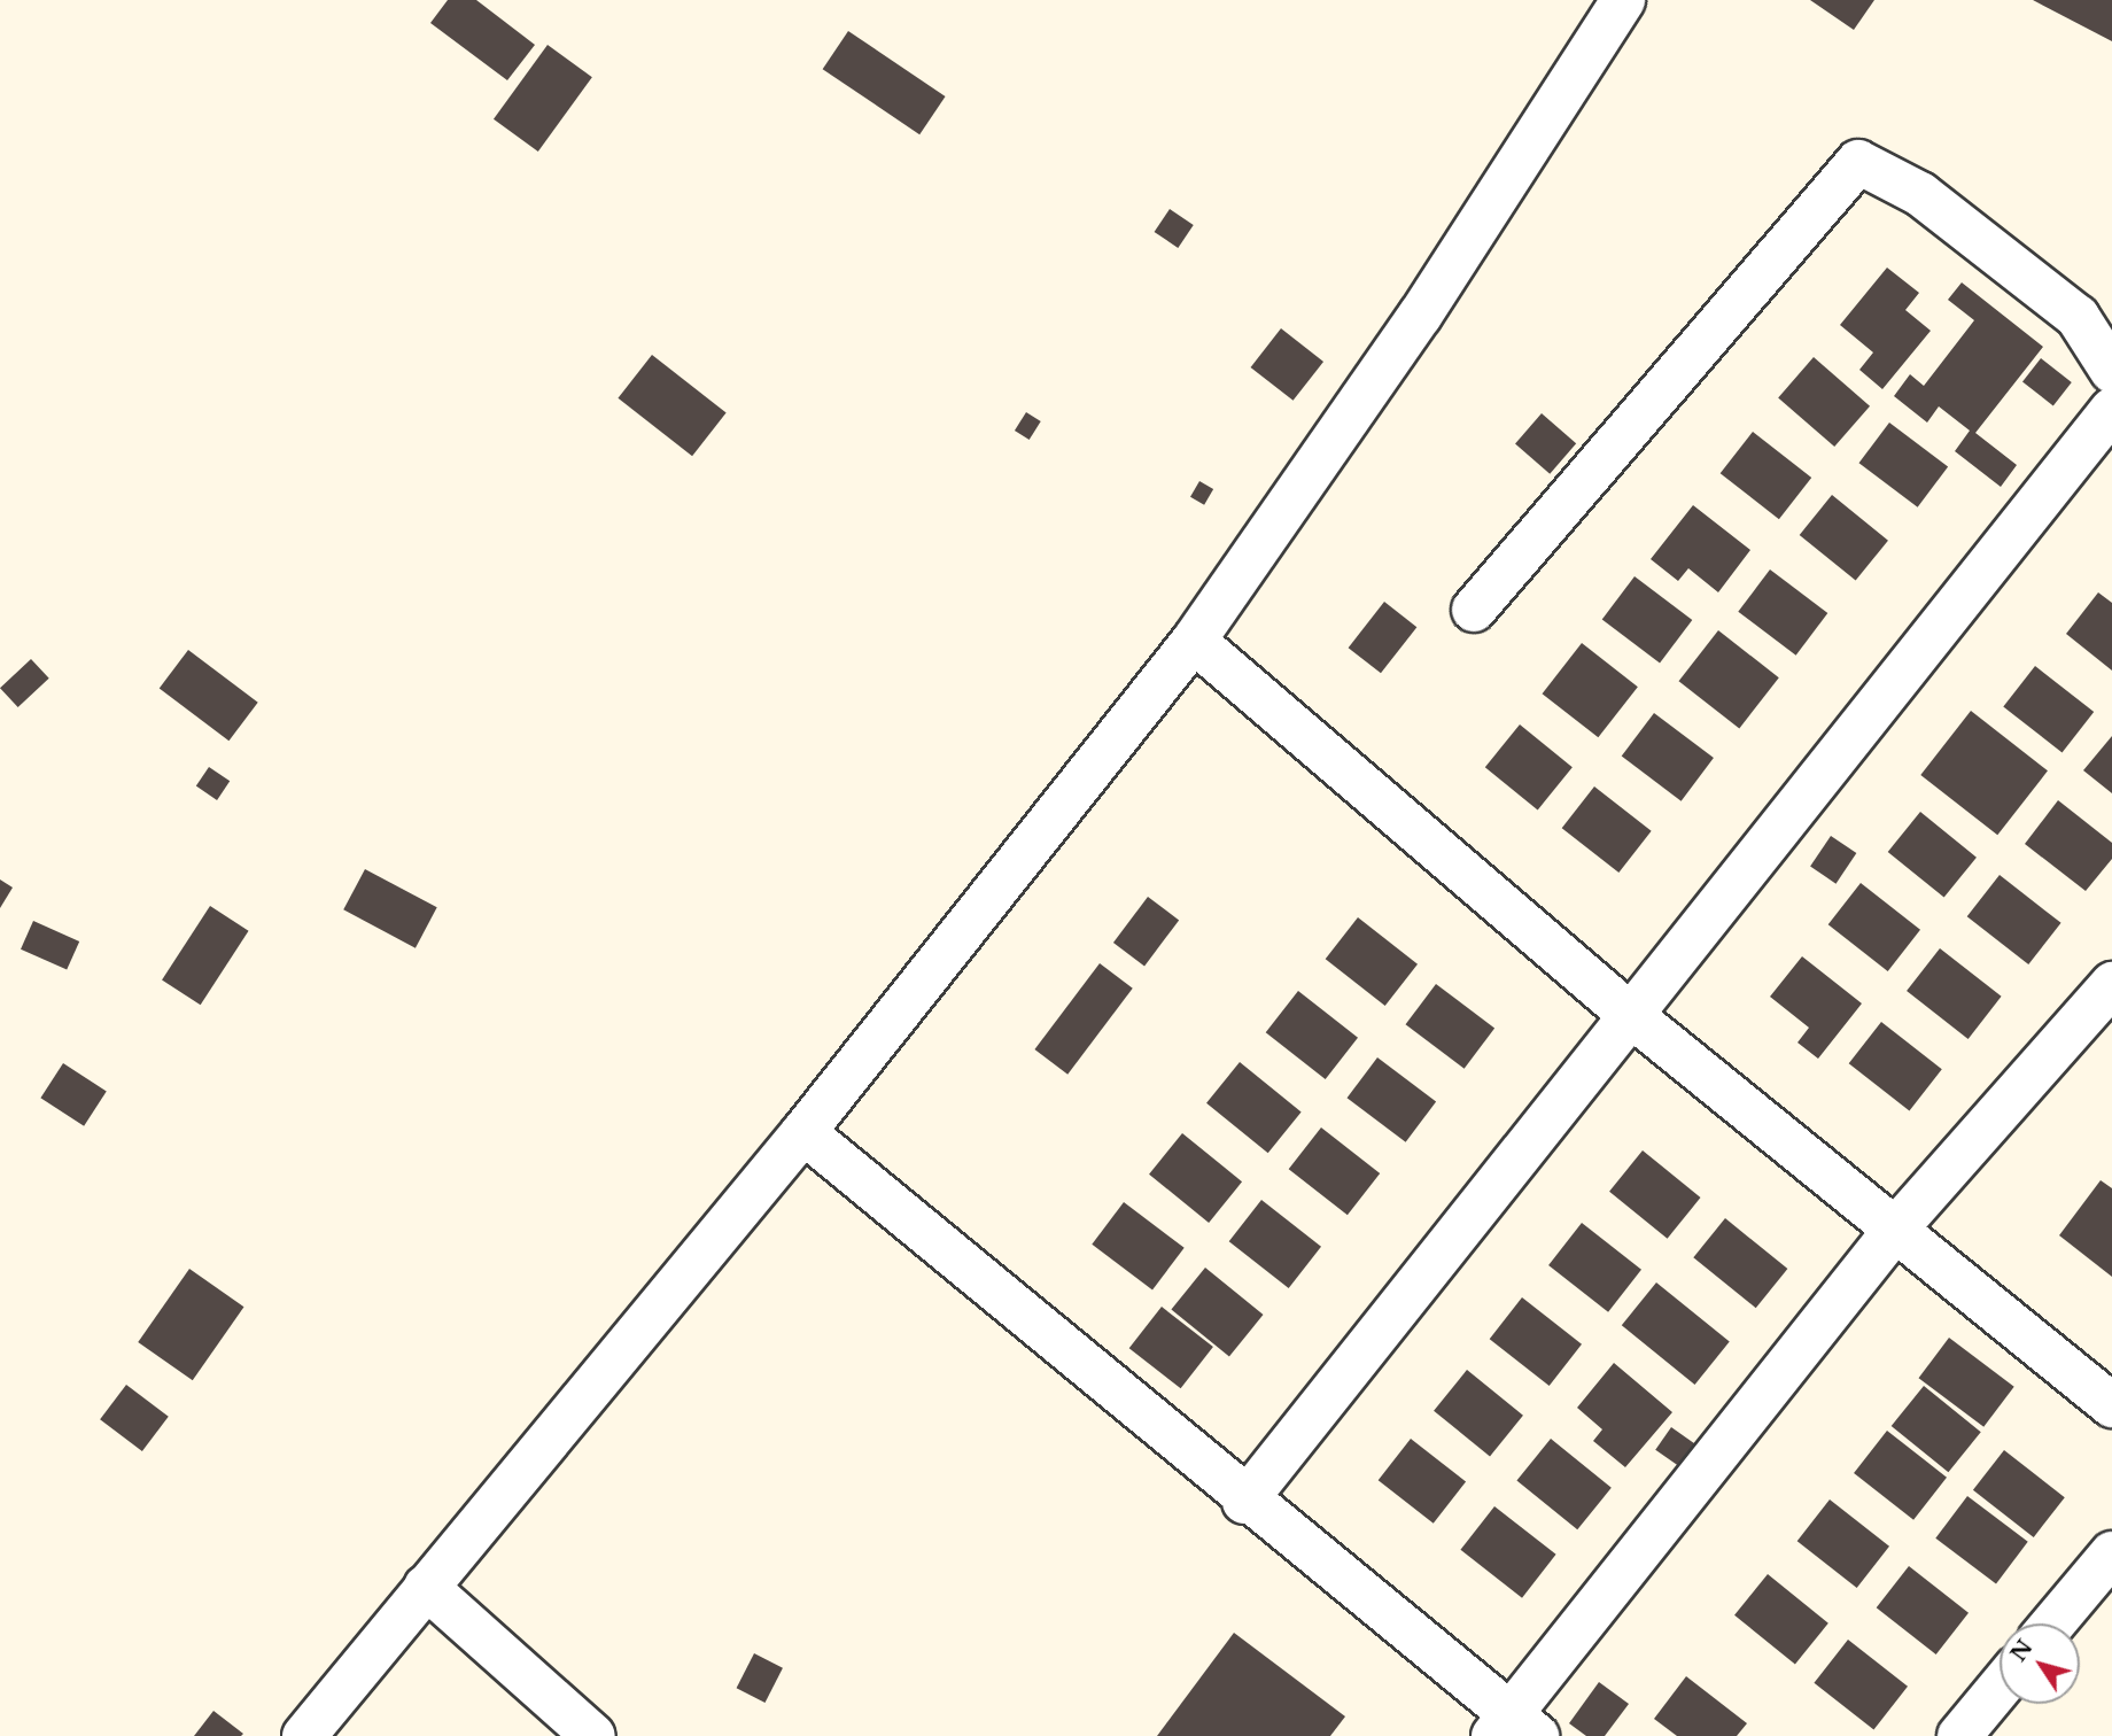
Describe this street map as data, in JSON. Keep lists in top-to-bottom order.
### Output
{
  "north": "top left"
}
